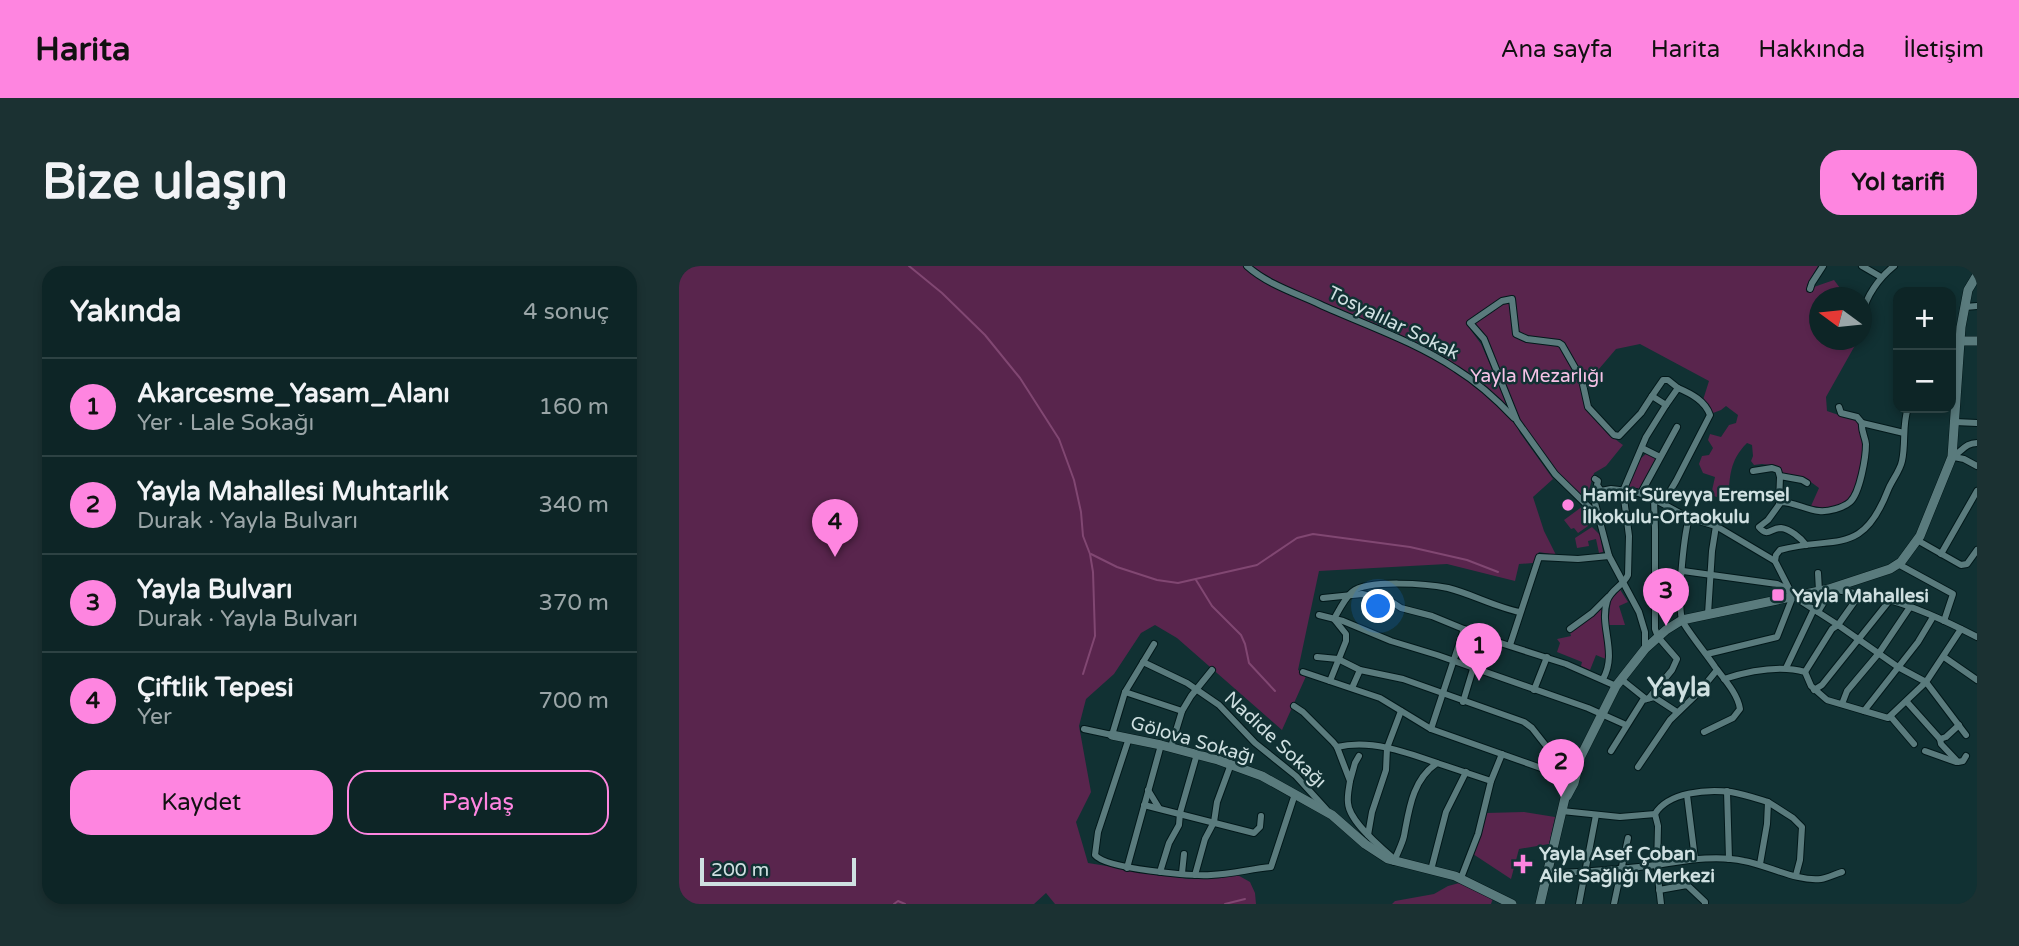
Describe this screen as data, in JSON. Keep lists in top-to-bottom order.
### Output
{
  "streets": {
    "main road": ["Gölova Sokağı"],
    "street": ["Tosyalılar Sokak", "Nadide Sokağı"]
  },
  "crossings": [
    ["Gölova Sokağı", "Nadide Sokağı"]
  ],
  "districts": ["Yayla"],
  "parks": ["Yayla Mezarlığı"],
  "places": {
    "other": ["Hamit Süreyya Eremsel İlkokulu-Ortaokulu"],
    "transit": ["Yayla Mahallesi"],
    "health": ["Yayla Asef Çoban Aile Sağlığı Merkezi"]
  },
  "scale_bar": "200 m",
  "north": "left",
  "page": {
    "header": "Harita",
    "nav": [
      "Ana sayfa",
      "Harita",
      "Hakkında",
      "İletişim"
    ],
    "buttons": [
      "Yol tarifi",
      ["Kaydet", "Paylaş"]
    ],
    "title": "Bize ulaşın",
    "heading": ["Yakında", "4 sonuç"],
    "map_buttons": ["+", "−"],
    "list": [
      {
        "mark": "1",
        "name": "Akarcesme_Yasam_Alanı",
        "note": "Yer · Lale Sokağı",
        "value": "160 m"
      },
      {
        "mark": "2",
        "name": "Yayla Mahallesi Muhtarlık",
        "note": "Durak · Yayla Bulvarı",
        "value": "340 m"
      },
      {
        "mark": "3",
        "name": "Yayla Bulvarı",
        "note": "Durak · Yayla Bulvarı",
        "value": "370 m"
      },
      {
        "mark": "4",
        "name": "Çiftlik Tepesi",
        "note": "Yer",
        "value": "700 m"
      }
    ],
    "pins": [
      "4",
      "3",
      "1",
      "2"
    ],
    "scale": "200 m"
  }
}
